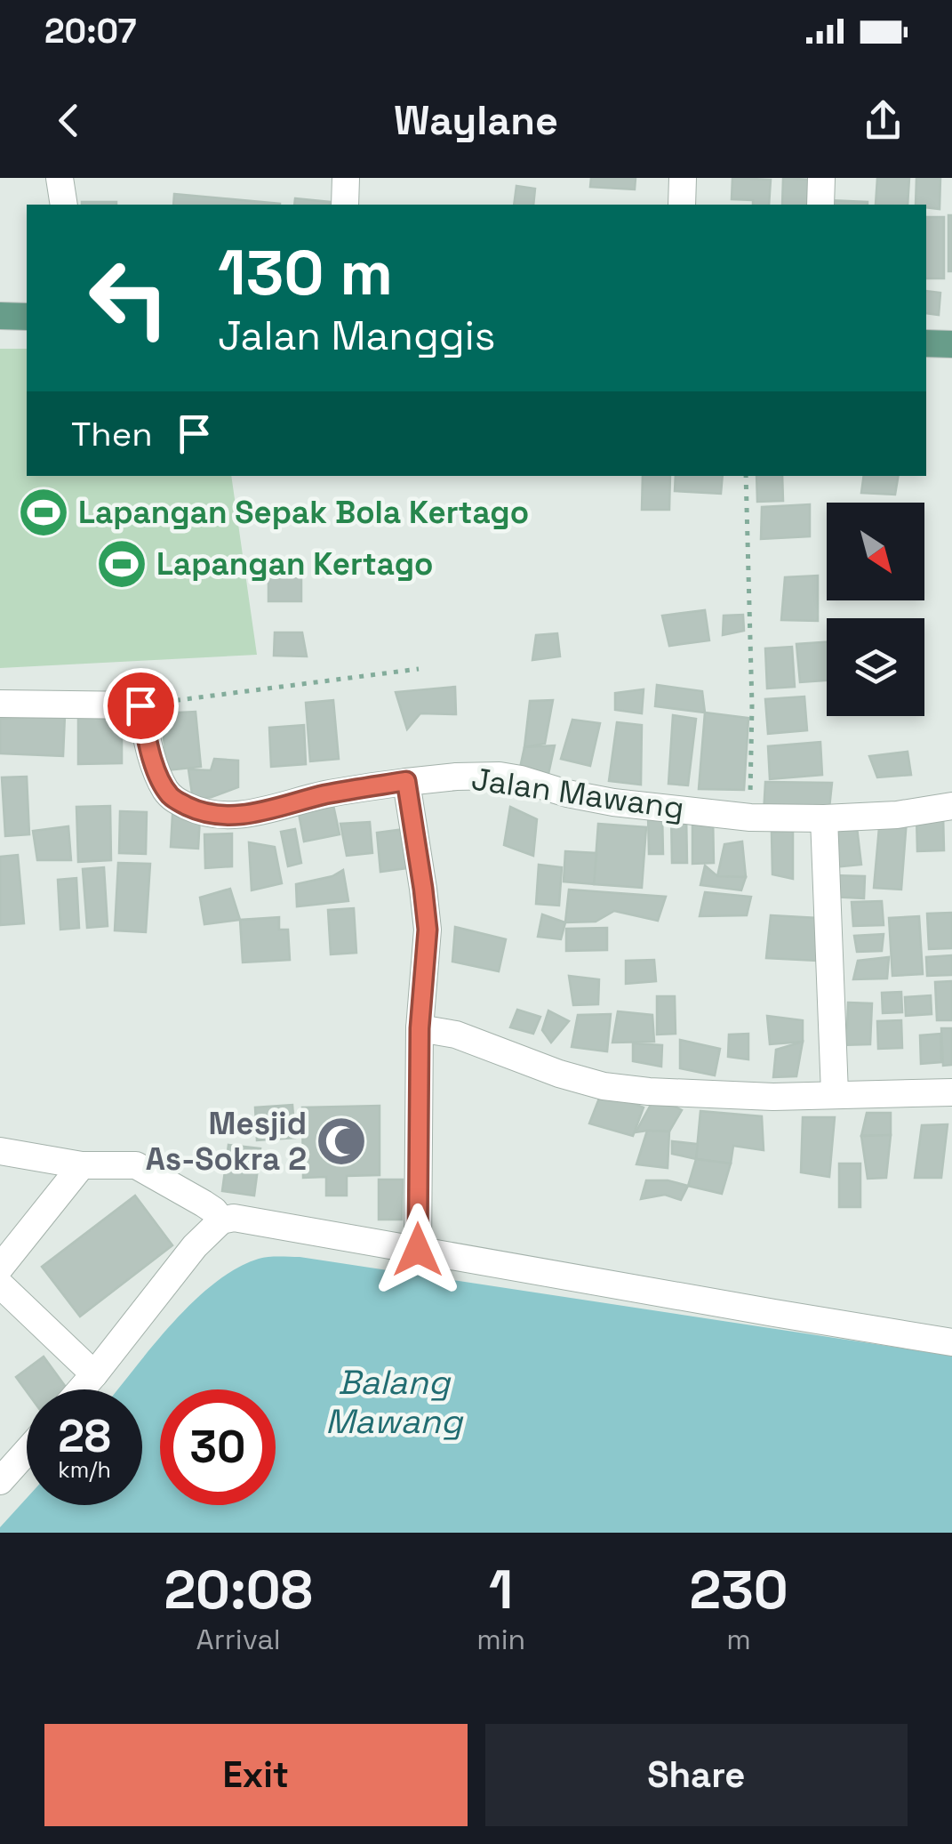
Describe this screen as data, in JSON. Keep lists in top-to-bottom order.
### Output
{
  "streets": {
    "street": ["Jalan Mawang"]
  },
  "water": ["Balang Mawang"],
  "places": {
    "sports": ["Lapangan Sepak Bola Kertago", "Lapangan Kertago"],
    "mosque": ["Mesjid As-Sokra 2"]
  },
  "north": "bottom right",
  "page": {
    "status": "20:07",
    "header": "Waylane",
    "turn": ["130 m", "Jalan Manggis"],
    "then": "Then",
    "speed": "28 km/h",
    "limit": "30",
    "eta": [
      "20:08",
      "Arrival",
      "1",
      "min",
      "230",
      "m"
    ],
    "buttons": ["Exit", "Share"]
  }
}
